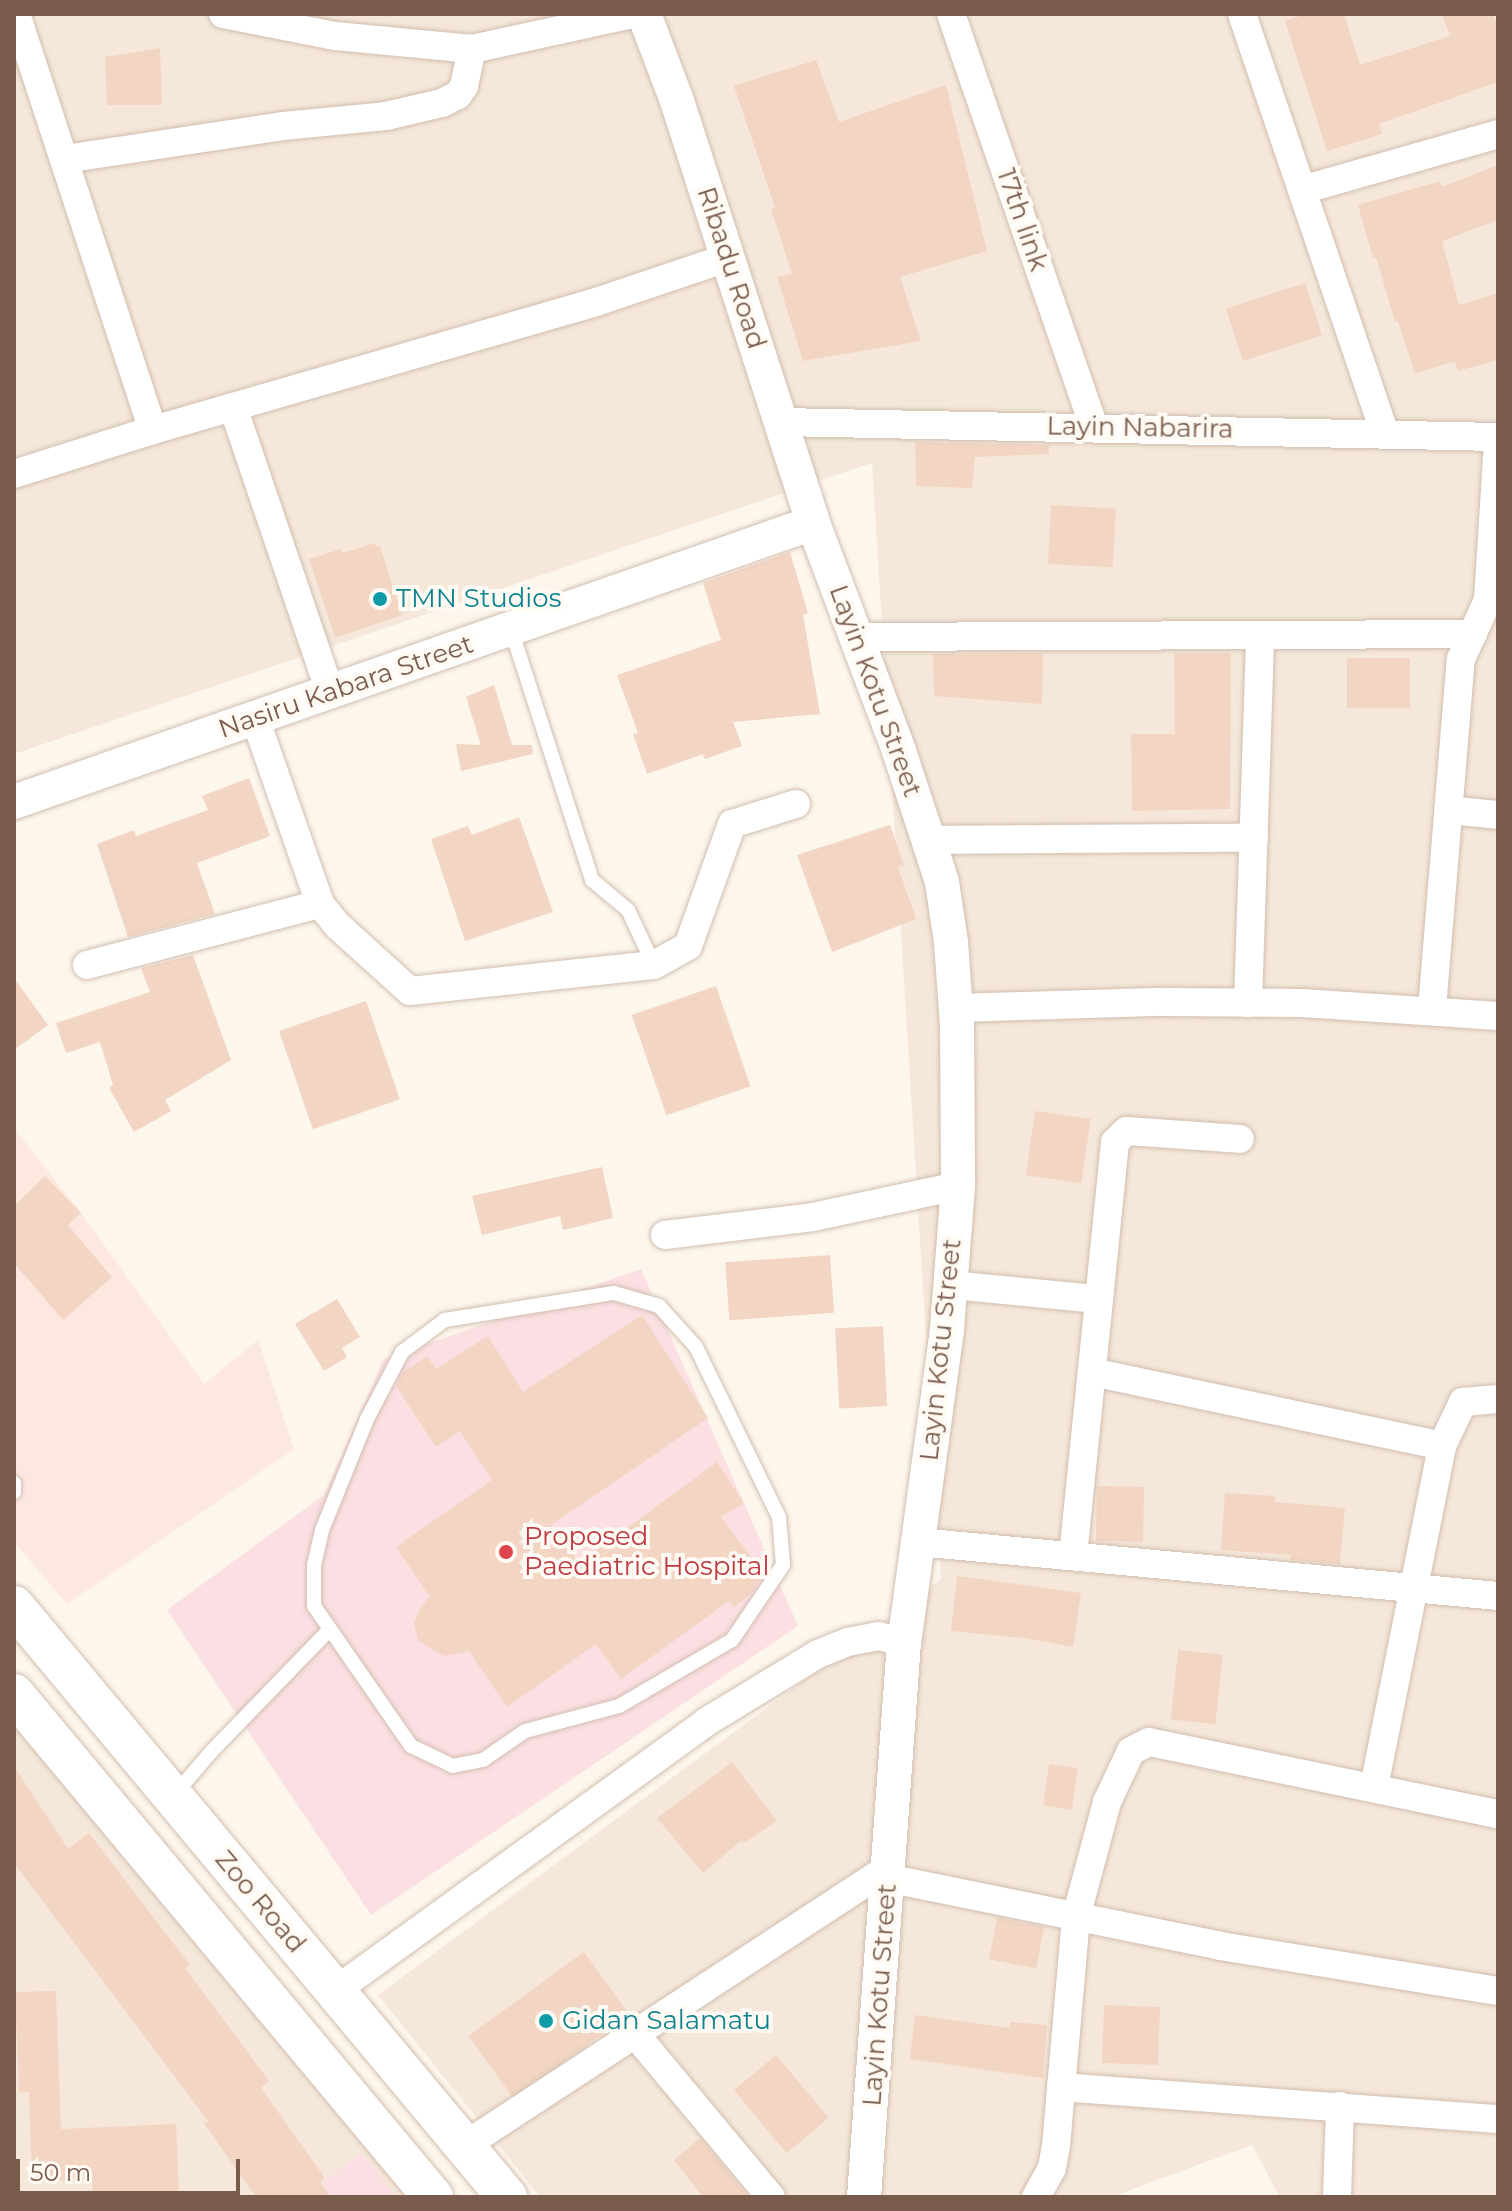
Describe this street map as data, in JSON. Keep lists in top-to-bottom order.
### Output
{
  "streets": {
    "main road": ["Zoo Road"],
    "street": [
      "17th link",
      "Ribadu Road",
      "Layin Nabarira",
      "Nasiru Kabara Street",
      "Layin Kotu Street"
    ]
  },
  "crossings": [
    ["17th link", "Layin Nabarira"],
    ["Ribadu Road", "Layin Nabarira"],
    ["Ribadu Road", "Nasiru Kabara Street"],
    ["Ribadu Road", "Layin Kotu Street"],
    ["Nasiru Kabara Street", "Layin Kotu Street"]
  ],
  "places": ["TMN Studios", "Proposed Paediatric Hospital", "Gidan Salamatu"],
  "scale_bar": "50 m"
}
